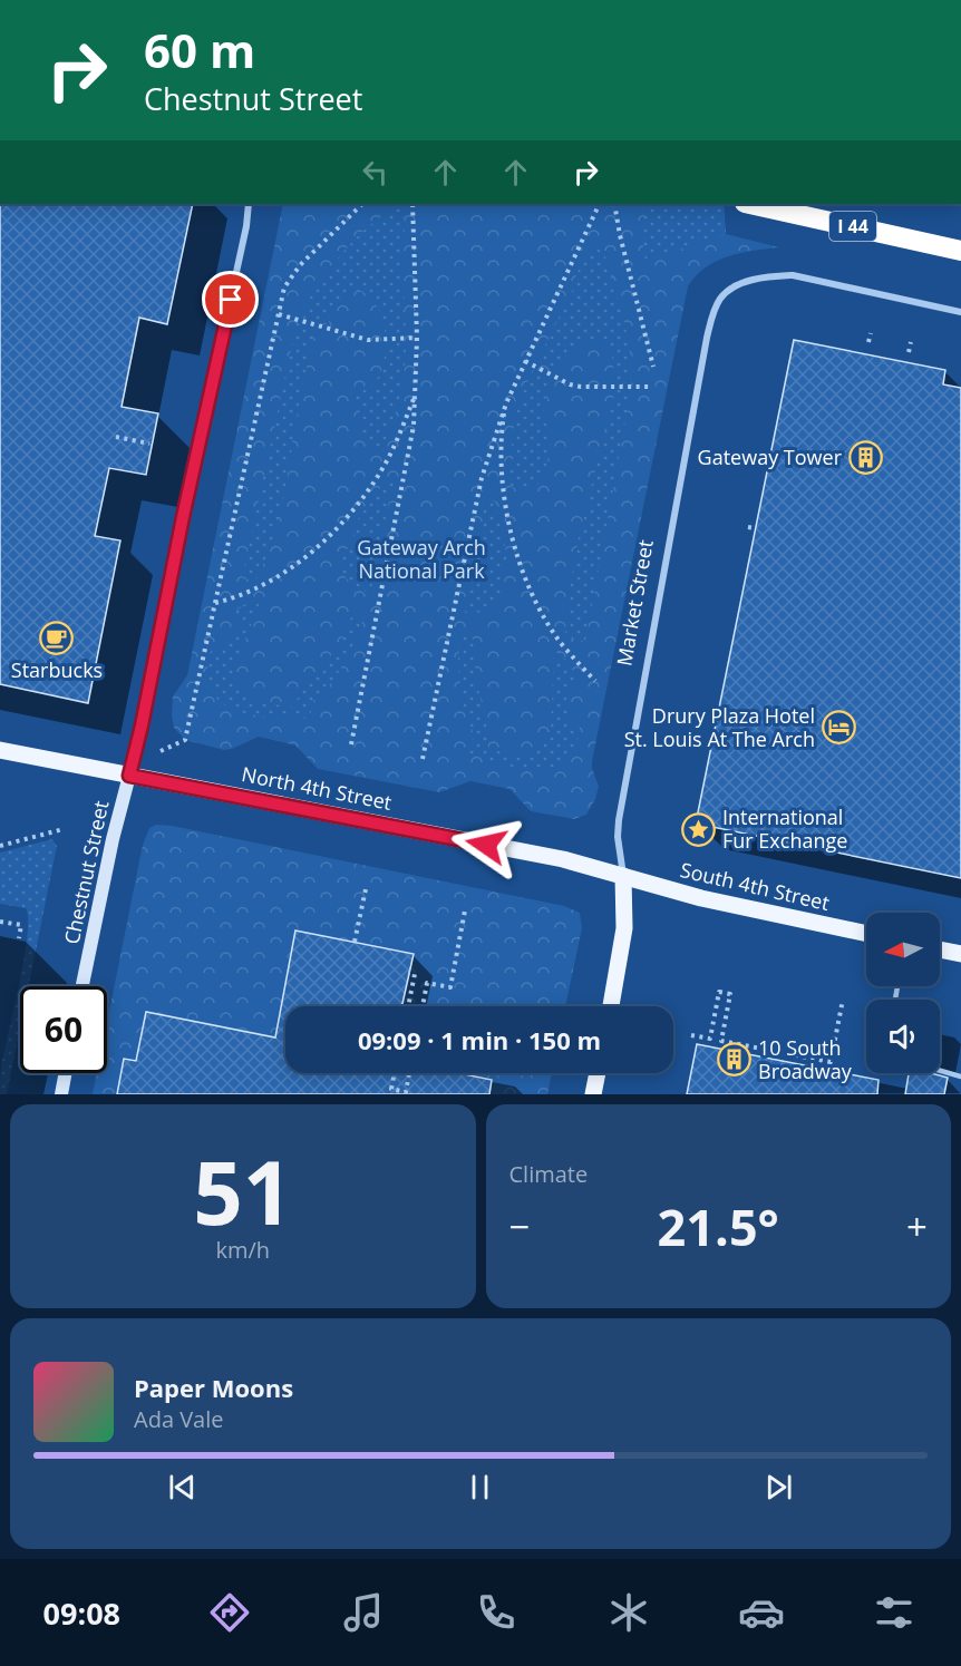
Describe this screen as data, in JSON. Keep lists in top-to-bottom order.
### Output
{
  "streets": {
    "highway": ["I 44"],
    "main road": ["Market Street", "North 4th Street", "South 4th Street"],
    "street": ["Chestnut Street"]
  },
  "crossings": [
    ["Market Street", "North 4th Street"],
    ["Market Street", "South 4th Street"],
    ["North 4th Street", "Chestnut Street"],
    ["North 4th Street", "South 4th Street"]
  ],
  "parks": ["Gateway Arch National Park"],
  "places": {
    "building": ["Gateway Tower", "10 South Broadway"],
    "cafe": ["Starbucks"],
    "hotel": ["Drury Plaza Hotel St. Louis At The Arch"],
    "place": ["International Fur Exchange"]
  },
  "north": "left",
  "page": {
    "turn": ["60 m", "Chestnut Street"],
    "limit": "60",
    "trip": "09:09 · 1 min · 150 m",
    "tile": [
      ["51", "km/h"],
      "Climate"
    ],
    "heat": ["−", "21.5°", "+"],
    "song": ["Paper Moons", "Ada Vale"],
    "tabs": "09:08"
  }
}
